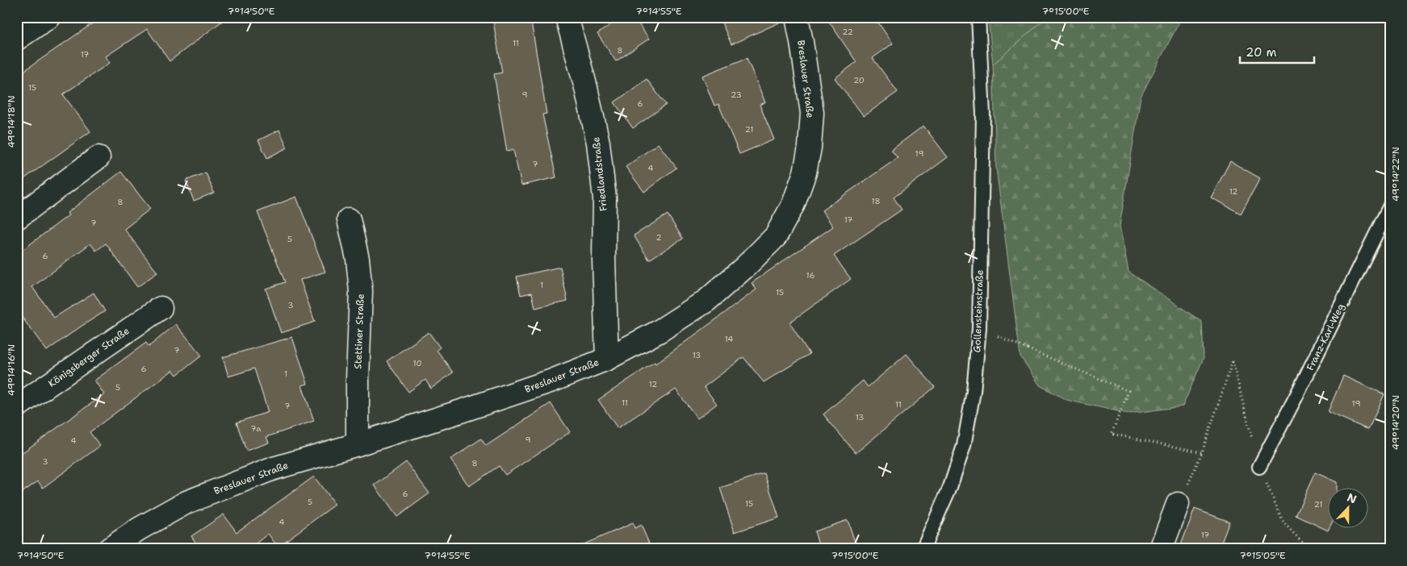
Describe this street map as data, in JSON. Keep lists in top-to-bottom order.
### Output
{
  "streets": {
    "street": [
      "Breslauer Straße",
      "Friedlandstraße",
      "Stettiner Straße",
      "Königsberger Straße"
    ],
    "lane": ["Gollensteinstraße", "Franz-Karl-Weg"]
  },
  "crossings": [
    ["Breslauer Straße", "Friedlandstraße"],
    ["Breslauer Straße", "Stettiner Straße"]
  ],
  "house_numbers": [
    "22",
    "11",
    "8",
    "17",
    "20",
    "15",
    "9",
    "23",
    "6",
    "21",
    "19",
    "7",
    "4",
    "12",
    "18",
    "8",
    "17",
    "7",
    "2",
    "5",
    "6",
    "16",
    "1",
    "15",
    "3",
    "14",
    "7",
    "13",
    "10",
    "6",
    "1",
    "12",
    "5",
    "11",
    "19",
    "11",
    "7",
    "13",
    "7a",
    "9",
    "4",
    "3",
    "8",
    "6",
    "5",
    "15",
    "21",
    "4",
    "17"
  ],
  "scale_bar": "20 m",
  "north": "top",
  "coordinates": [
    "7°14'50\"E",
    "7°14'55\"E",
    "7°15'00\"E",
    "49°14'18\"N",
    "49°14'22\"N",
    "49°14'16\"N",
    "49°14'20\"N",
    "7°15'05\"E"
  ]
}
